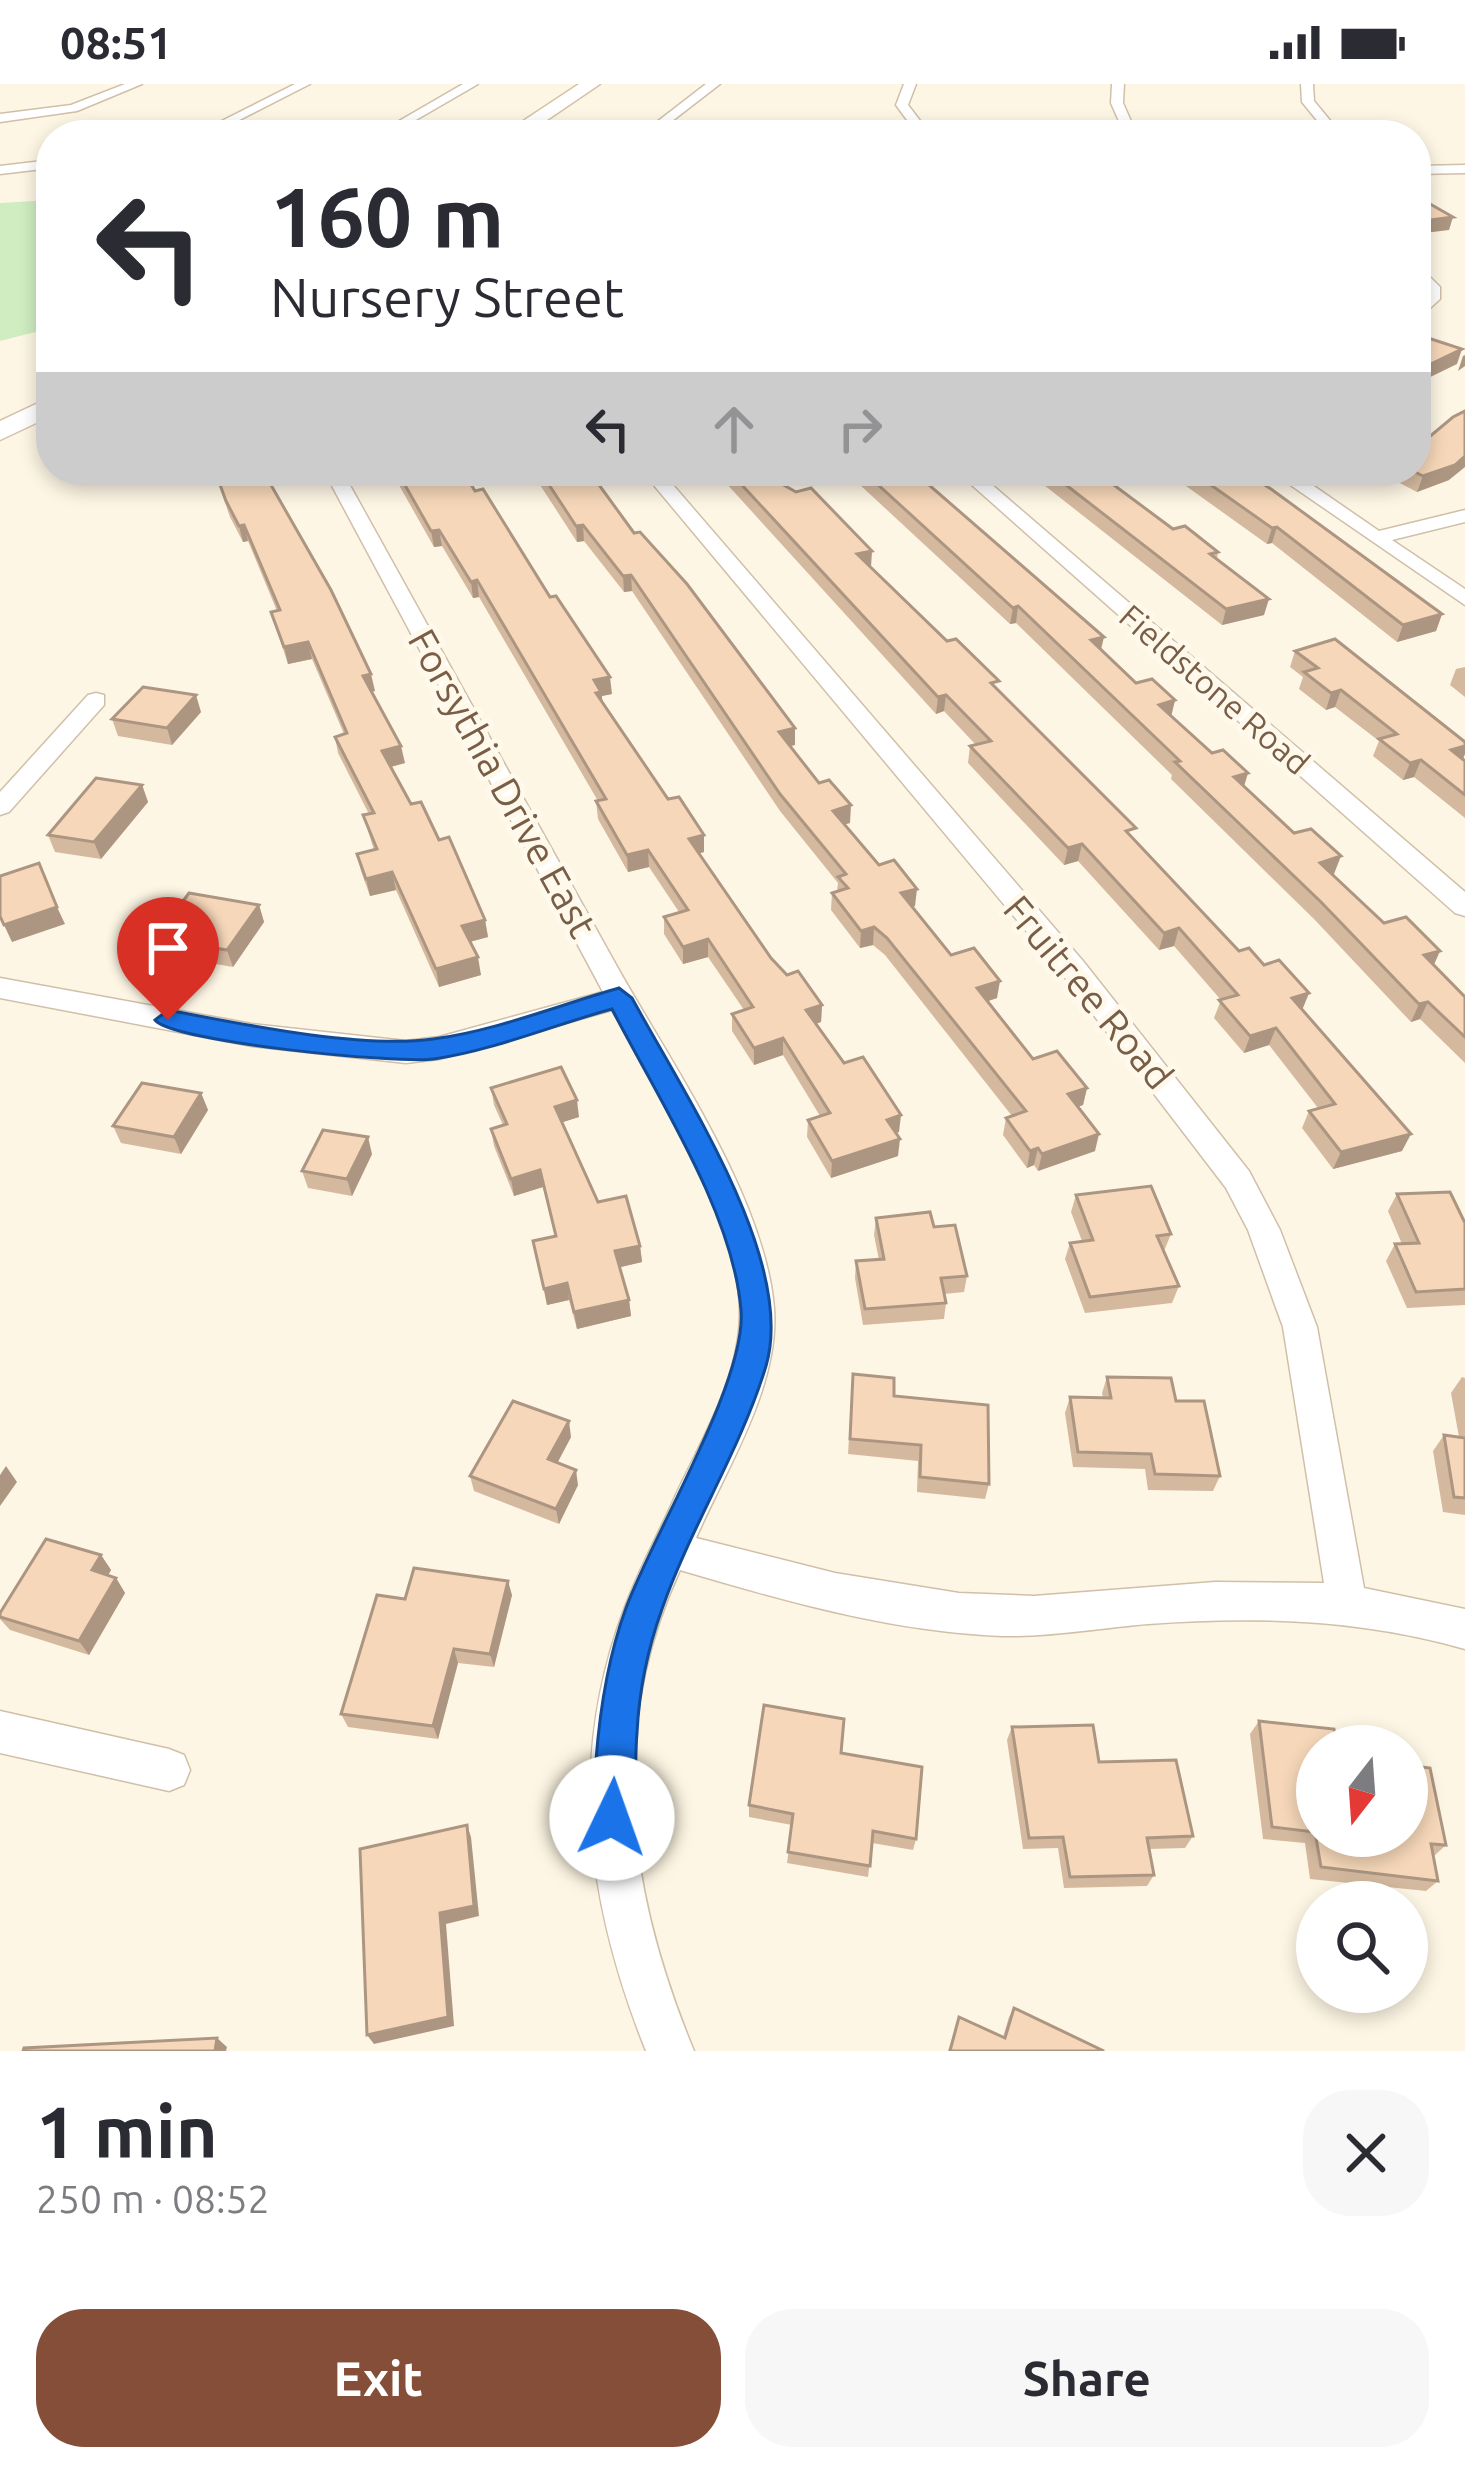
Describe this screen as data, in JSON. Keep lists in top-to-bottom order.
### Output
{
  "streets": {
    "street": ["Fieldstone Road", "Forsythia Drive East", "Fruitree Road"]
  },
  "north": "bottom",
  "page": {
    "status": "08:51",
    "turn": ["160 m", "Nursery Street"],
    "heading": ["1 min", "250 m · 08:52"],
    "buttons": ["Exit", "Share"]
  }
}
